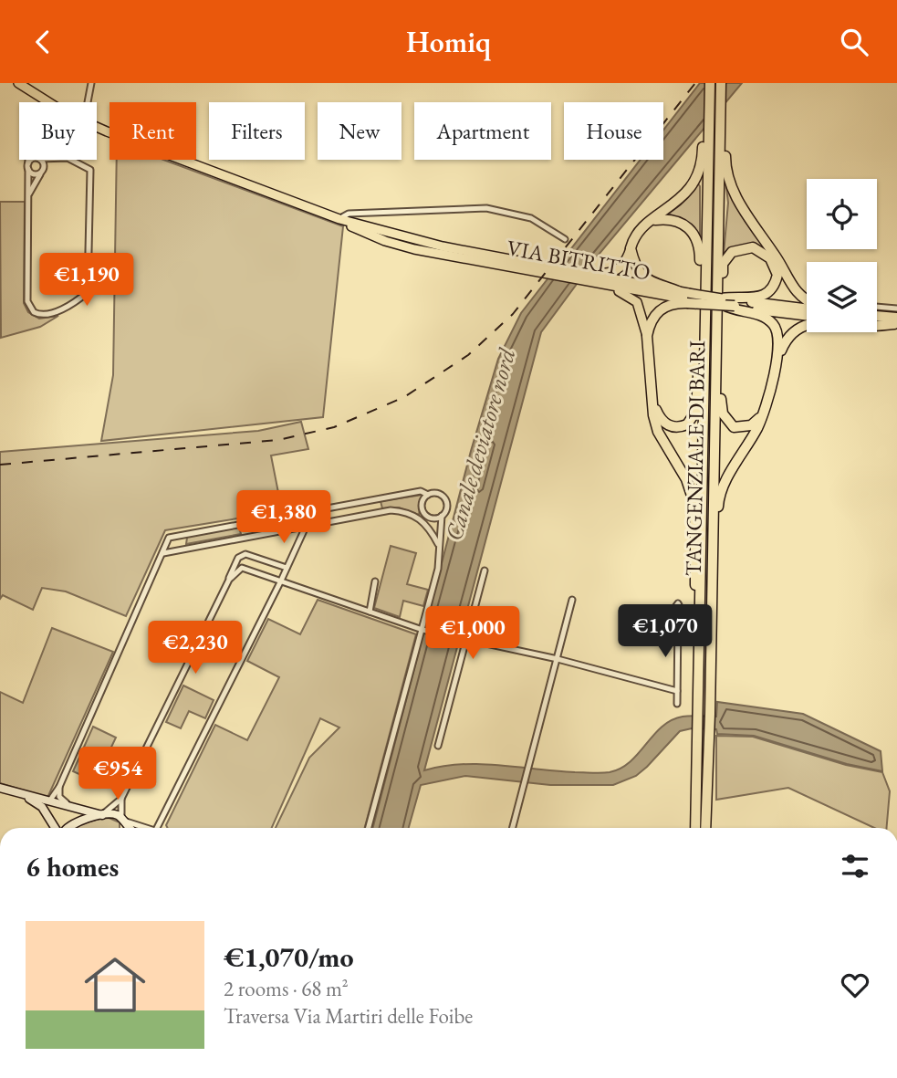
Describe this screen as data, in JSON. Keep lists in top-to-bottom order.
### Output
{
  "streets": {
    "highway": ["TANGENZIALE DI BARI"],
    "main road": ["VIA BITRITTO"]
  },
  "water": ["Canale deviatore nord"],
  "page": {
    "header": "Homiq",
    "chip": [
      "Buy",
      "Rent",
      "Filters",
      "New",
      "Apartment",
      "House"
    ],
    "price": [
      "€1,190",
      "€1,380",
      "€1,070",
      "€1,000",
      "€2,230",
      "€954"
    ],
    "heading": "6 homes",
    "list": [
      {
        "name": "€1,070/mo",
        "note": "2 rooms · 68 m² · Traversa Via Martiri delle Foibe"
      }
    ]
  }
}
